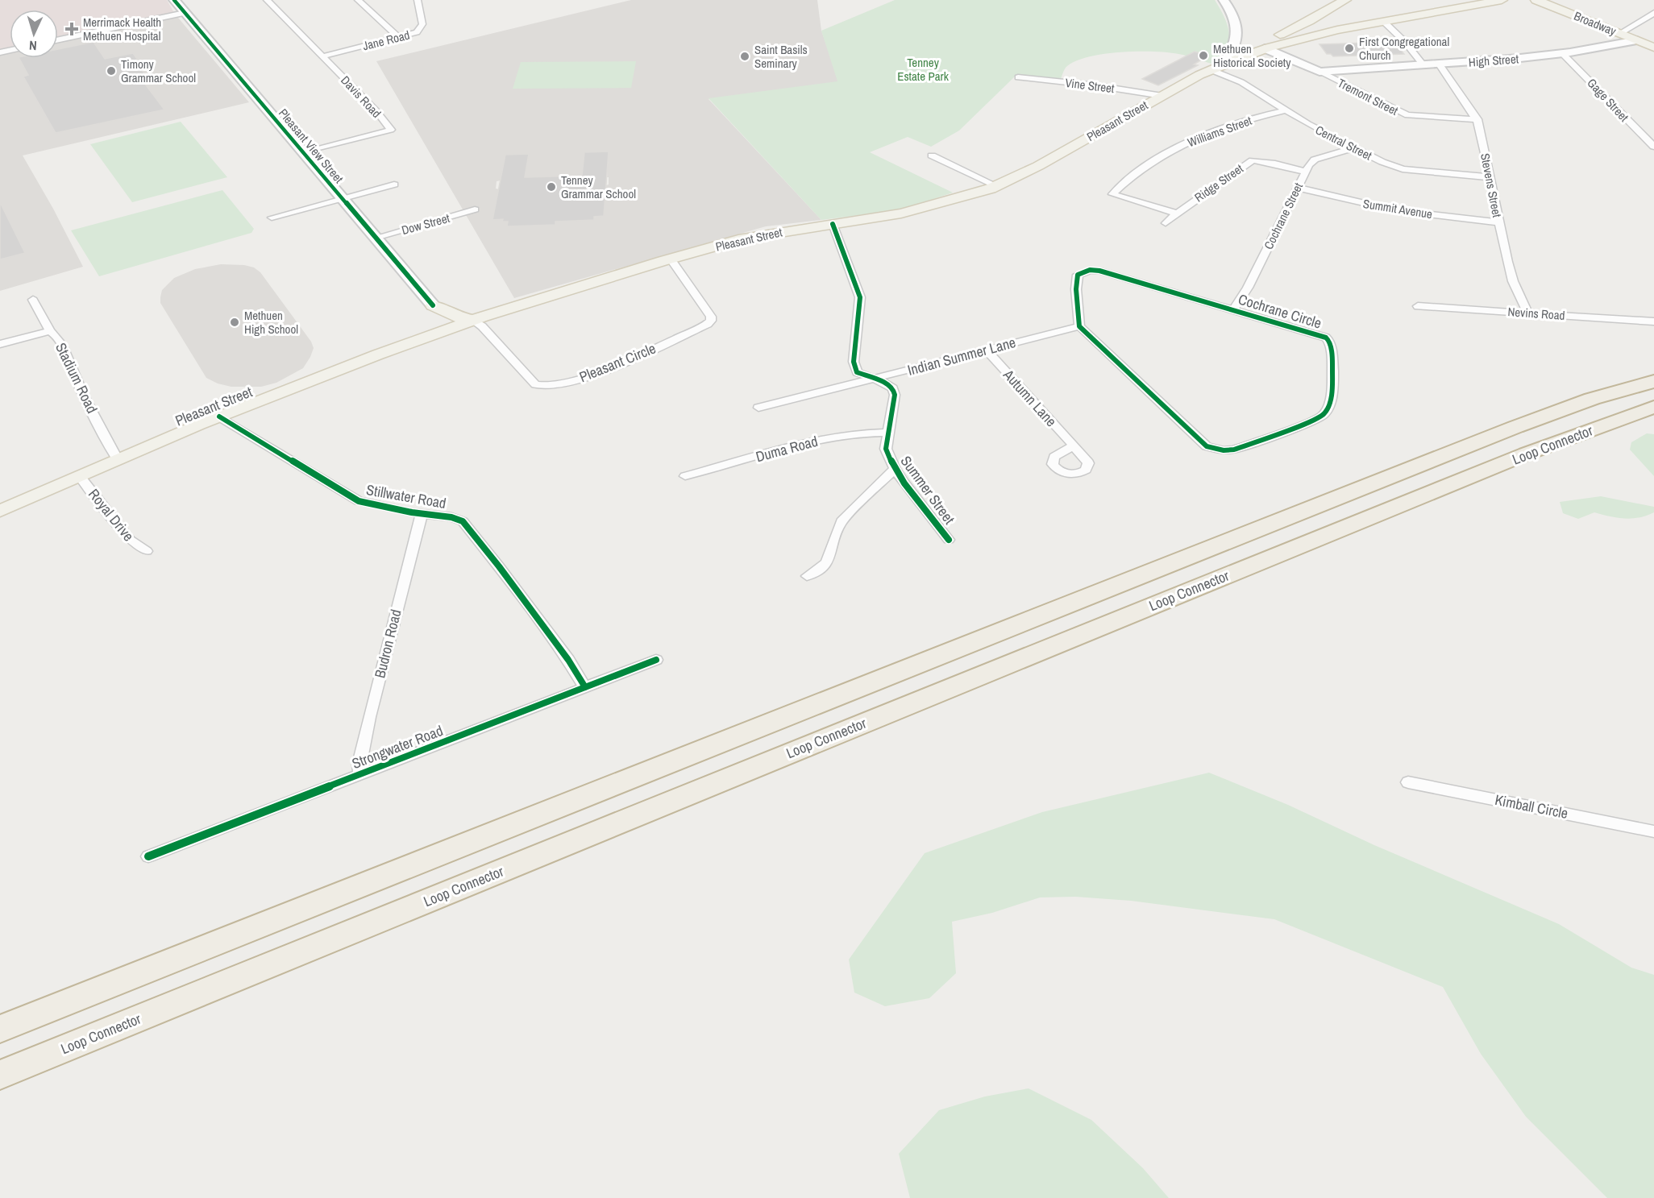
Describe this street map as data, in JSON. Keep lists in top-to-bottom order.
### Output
{
  "streets": {
    "highway": ["Loop Connector"],
    "main road": ["Broadway", "Pleasant Street"],
    "street": [
      "Jane Road",
      "High Street",
      "Vine Street",
      "Davis Road",
      "Tremont Street",
      "Gage Street",
      "Williams Street",
      "Central Street",
      "Pleasant View Street",
      "Ridge Street",
      "Stevens Street",
      "Summit Avenue",
      "Cochrane Street",
      "Dow Street",
      "Cochrane Circle",
      "Nevins Road",
      "Indian Summer Lane",
      "Pleasant Circle",
      "Stadium Road",
      "Autumn Lane",
      "Duma Road",
      "Summer Street",
      "Stillwater Road",
      "Royal Drive",
      "Budron Road",
      "Strongwater Road",
      "Kimball Circle"
    ]
  },
  "crossings": [
    ["Broadway", "High Street"],
    ["Jane Road", "Davis Road"],
    ["High Street", "Tremont Street"],
    ["High Street", "Gage Street"],
    ["High Street", "Stevens Street"],
    ["Vine Street", "Pleasant Street"],
    ["Davis Road", "Pleasant View Street"],
    ["Tremont Street", "Pleasant Street"],
    ["Tremont Street", "Stevens Street"],
    ["Pleasant Street", "Central Street"],
    ["Pleasant Street", "Pleasant Circle"],
    ["Pleasant Street", "Stadium Road"],
    ["Pleasant Street", "Summer Street"],
    ["Pleasant Street", "Stillwater Road"],
    ["Pleasant Street", "Royal Drive"],
    ["Williams Street", "Central Street"],
    ["Williams Street", "Ridge Street"],
    ["Central Street", "Stevens Street"],
    ["Central Street", "Cochrane Street"],
    ["Pleasant View Street", "Dow Street"],
    ["Ridge Street", "Cochrane Street"],
    ["Stevens Street", "Summit Avenue"],
    ["Stevens Street", "Nevins Road"],
    ["Summit Avenue", "Cochrane Street"],
    ["Cochrane Street", "Cochrane Circle"],
    ["Cochrane Circle", "Indian Summer Lane"],
    ["Indian Summer Lane", "Autumn Lane"],
    ["Indian Summer Lane", "Summer Street"],
    ["Duma Road", "Summer Street"],
    ["Stillwater Road", "Budron Road"],
    ["Stillwater Road", "Strongwater Road"],
    ["Budron Road", "Strongwater Road"]
  ],
  "parks": ["Tenney Estate Park"],
  "places": {
    "health": ["Merrimack Health Methuen Hospital"],
    "other": [
      "First Congregational Church",
      "Methuen Historical Society",
      "Saint Basils Seminary",
      "Timony Grammar School",
      "Tenney Grammar School",
      "Methuen High School"
    ]
  },
  "north": "bottom"
}
